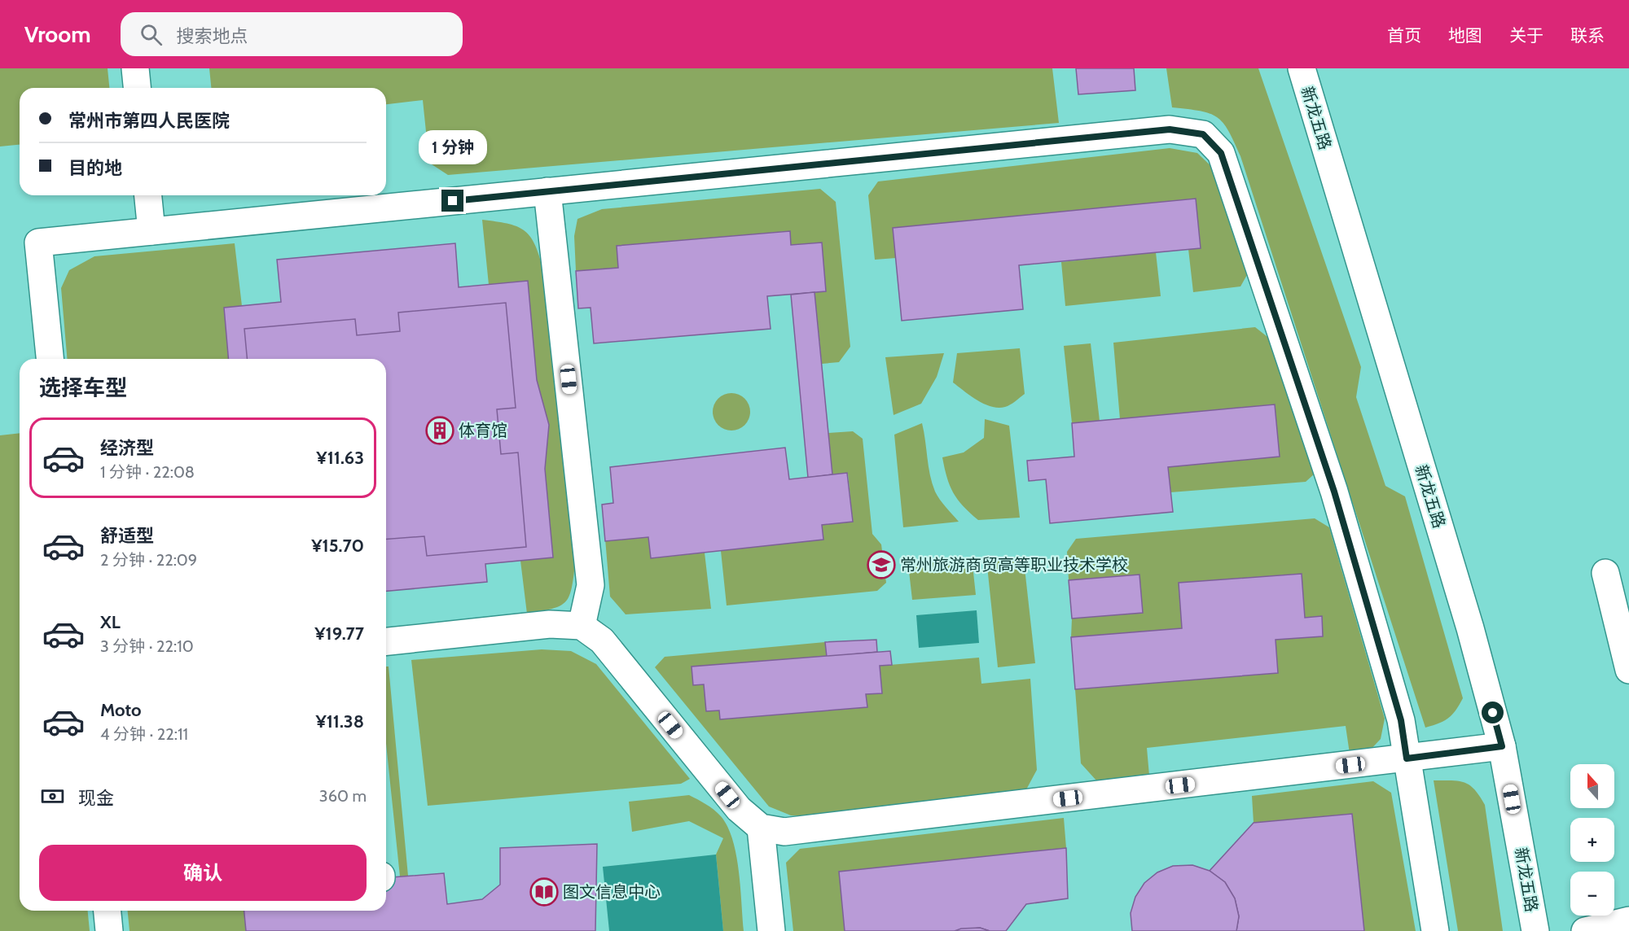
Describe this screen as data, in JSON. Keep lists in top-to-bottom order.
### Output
{
  "streets": {
    "street": ["新龙五路"]
  },
  "places": {
    "building": ["体育馆"],
    "school or university": ["常州旅游商贸高等职业技术学校"],
    "library": ["图文信息中心"]
  },
  "north": "top",
  "page": {
    "header": "Vroom",
    "search": "搜索地点",
    "nav": [
      "首页",
      "地图",
      "关于",
      "联系"
    ],
    "banner": ["常州市第四人民医院", "目的地"],
    "bubble": "1 分钟",
    "heading": "选择车型",
    "list": [
      {
        "name": "经济型",
        "note": "1 分钟 · 22:08",
        "value": "¥11.63"
      },
      {
        "name": "舒适型",
        "note": "2 分钟 · 22:09",
        "value": "¥15.70"
      },
      {
        "name": "XL",
        "note": "3 分钟 · 22:10",
        "value": "¥19.77"
      },
      {
        "name": "Moto",
        "note": "4 分钟 · 22:11",
        "value": "¥11.38"
      }
    ],
    "map_buttons": ["+", "−"],
    "pay": ["现金", "360 m"],
    "buttons": "确认"
  }
}
